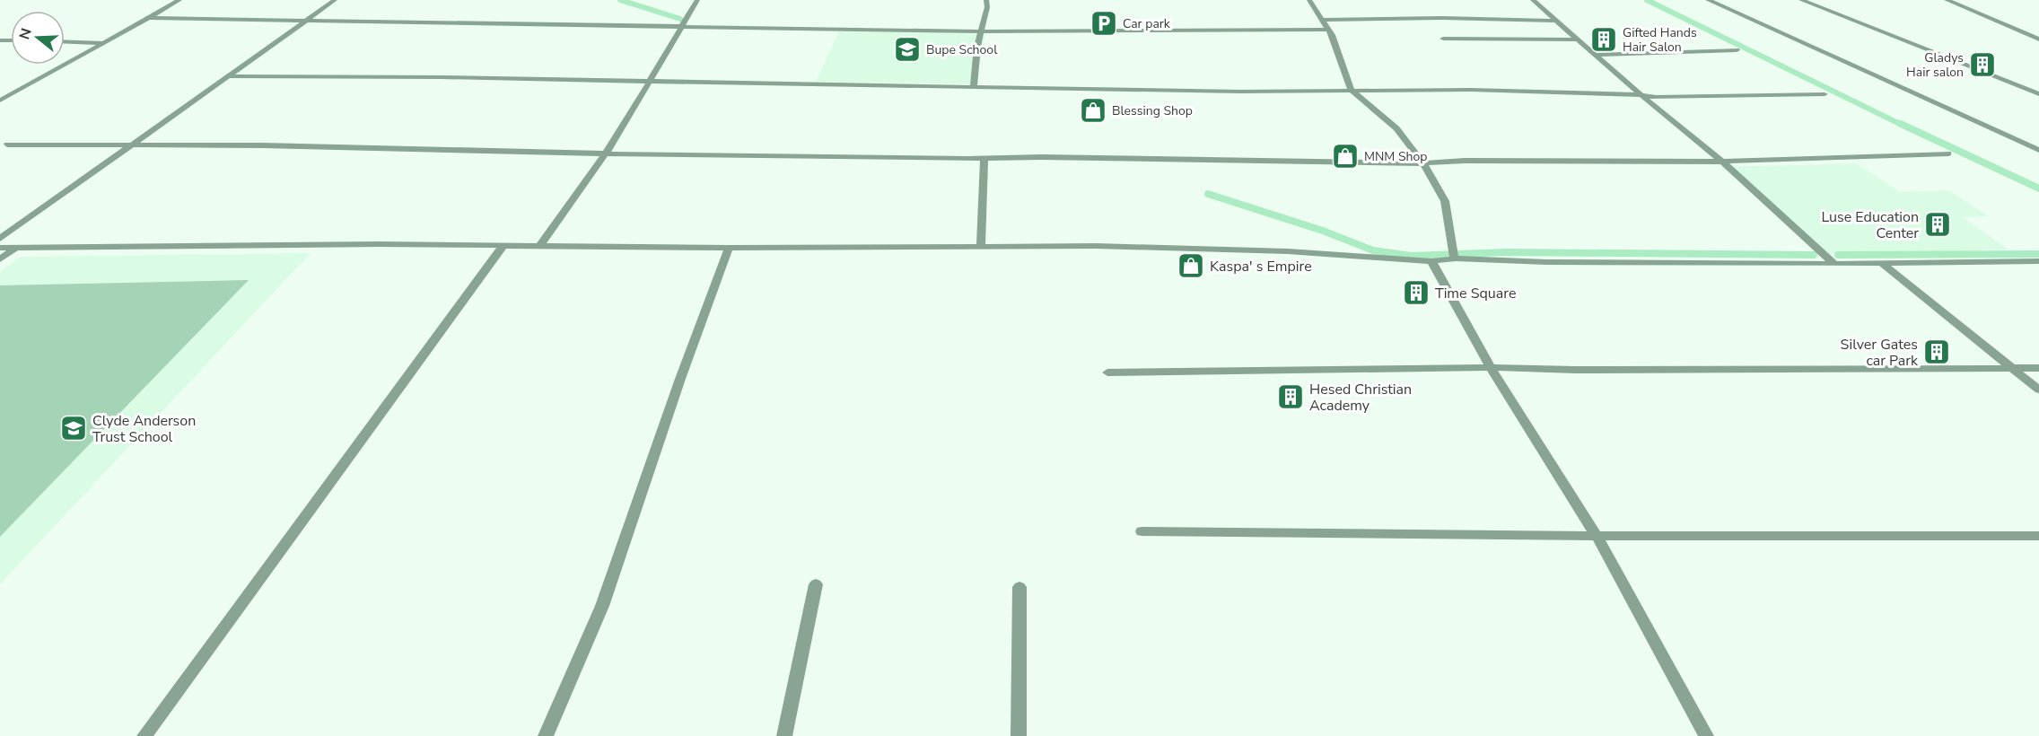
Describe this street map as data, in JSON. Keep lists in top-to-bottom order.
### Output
{
  "places": {
    "parking": ["Car park"],
    "building": [
      "Gifted Hands Hair Salon",
      "Gladys Hair salon",
      "Luse Education Center",
      "Time Square",
      "Silver Gates car Park",
      "Hesed Christian Academy"
    ],
    "school or university": ["Bupe School", "Clyde Anderson Trust School"],
    "shop": ["Blessing Shop", "MNM Shop", "Kaspa' s Empire"]
  },
  "north": "left"
}
